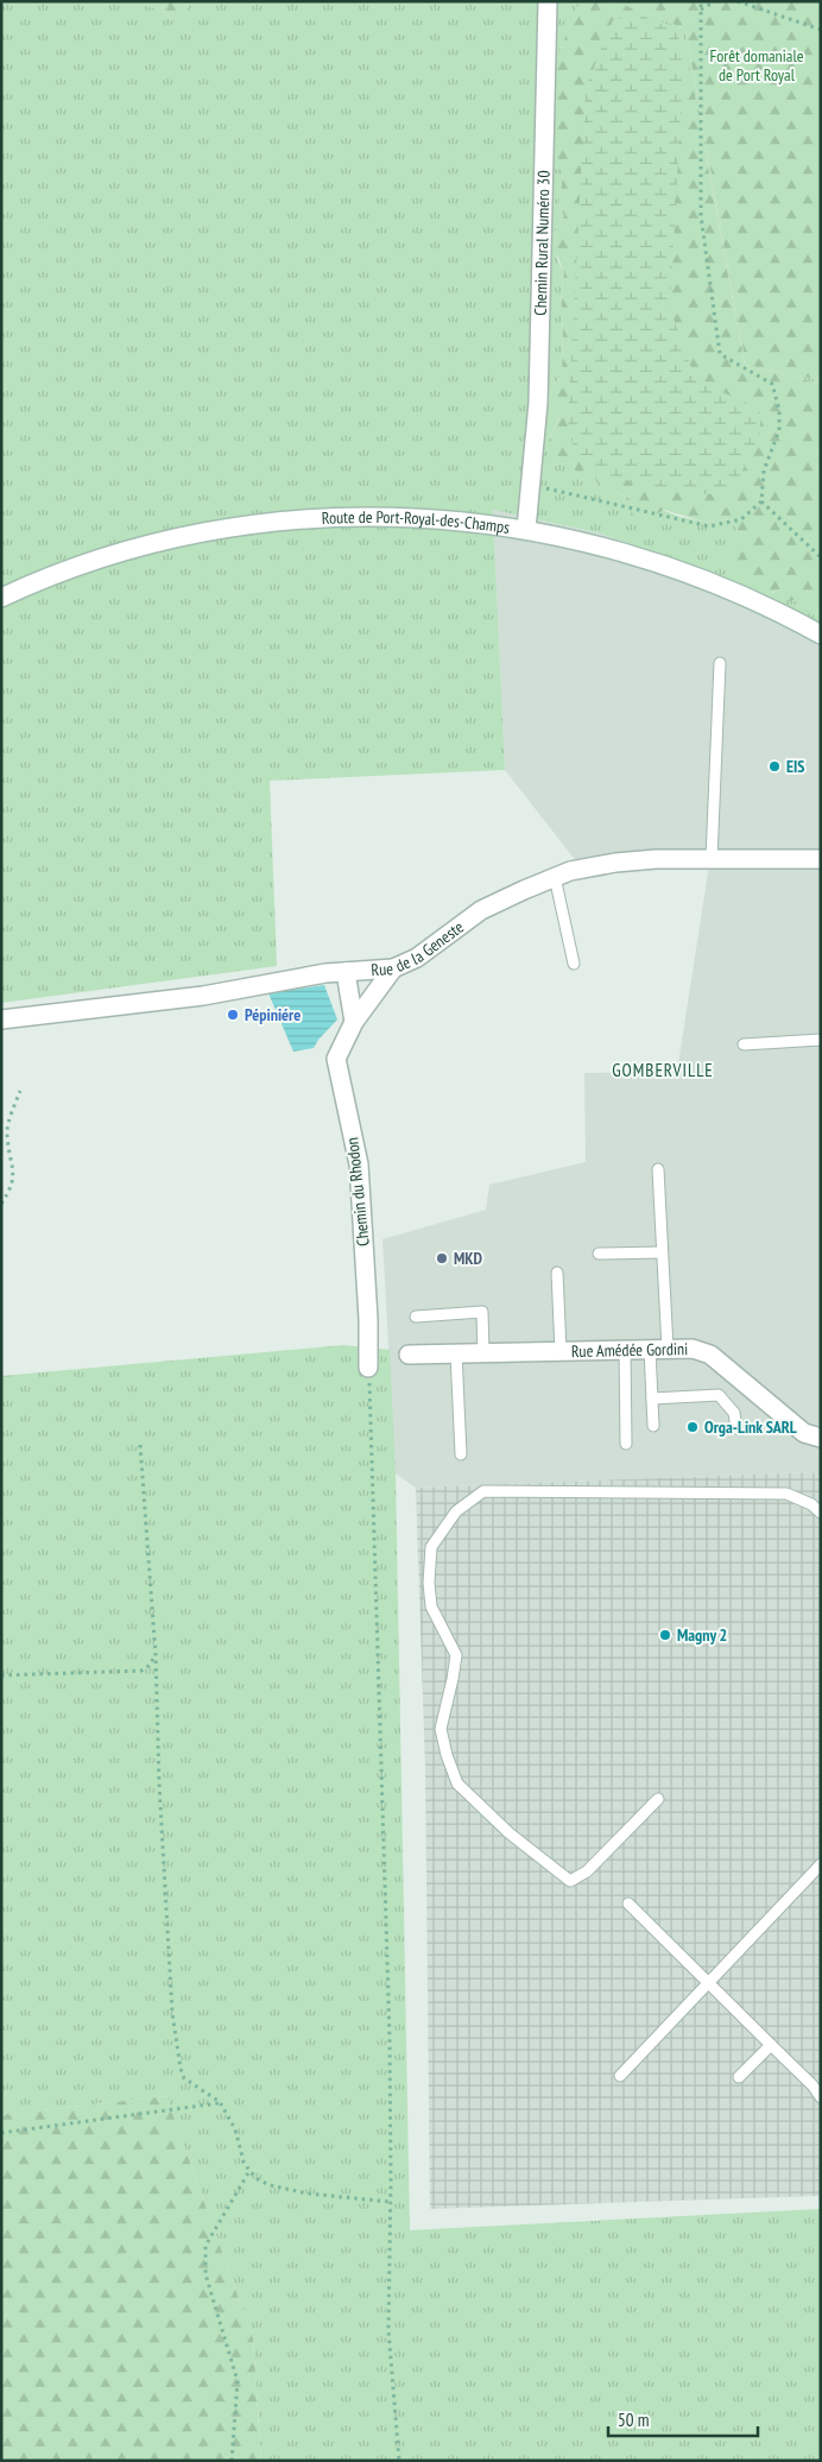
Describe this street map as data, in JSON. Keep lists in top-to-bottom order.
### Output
{
  "streets": {
    "street": [
      "Chemin Rural Numéro 30",
      "Route de Port-Royal-des-Champs",
      "Rue de la Geneste",
      "Chemin du Rhodon",
      "Rue Amédée Gordini"
    ]
  },
  "crossings": [
    ["Chemin Rural Numéro 30", "Route de Port-Royal-des-Champs"],
    ["Rue de la Geneste", "Chemin du Rhodon"]
  ],
  "districts": ["GOMBERVILLE"],
  "parks": ["Forêt domaniale de Port Royal"],
  "places": [
    "EIS",
    "Pépiniére",
    "MKD",
    "Orga-Link SARL",
    "Magny 2"
  ],
  "scale_bar": "50 m"
}
